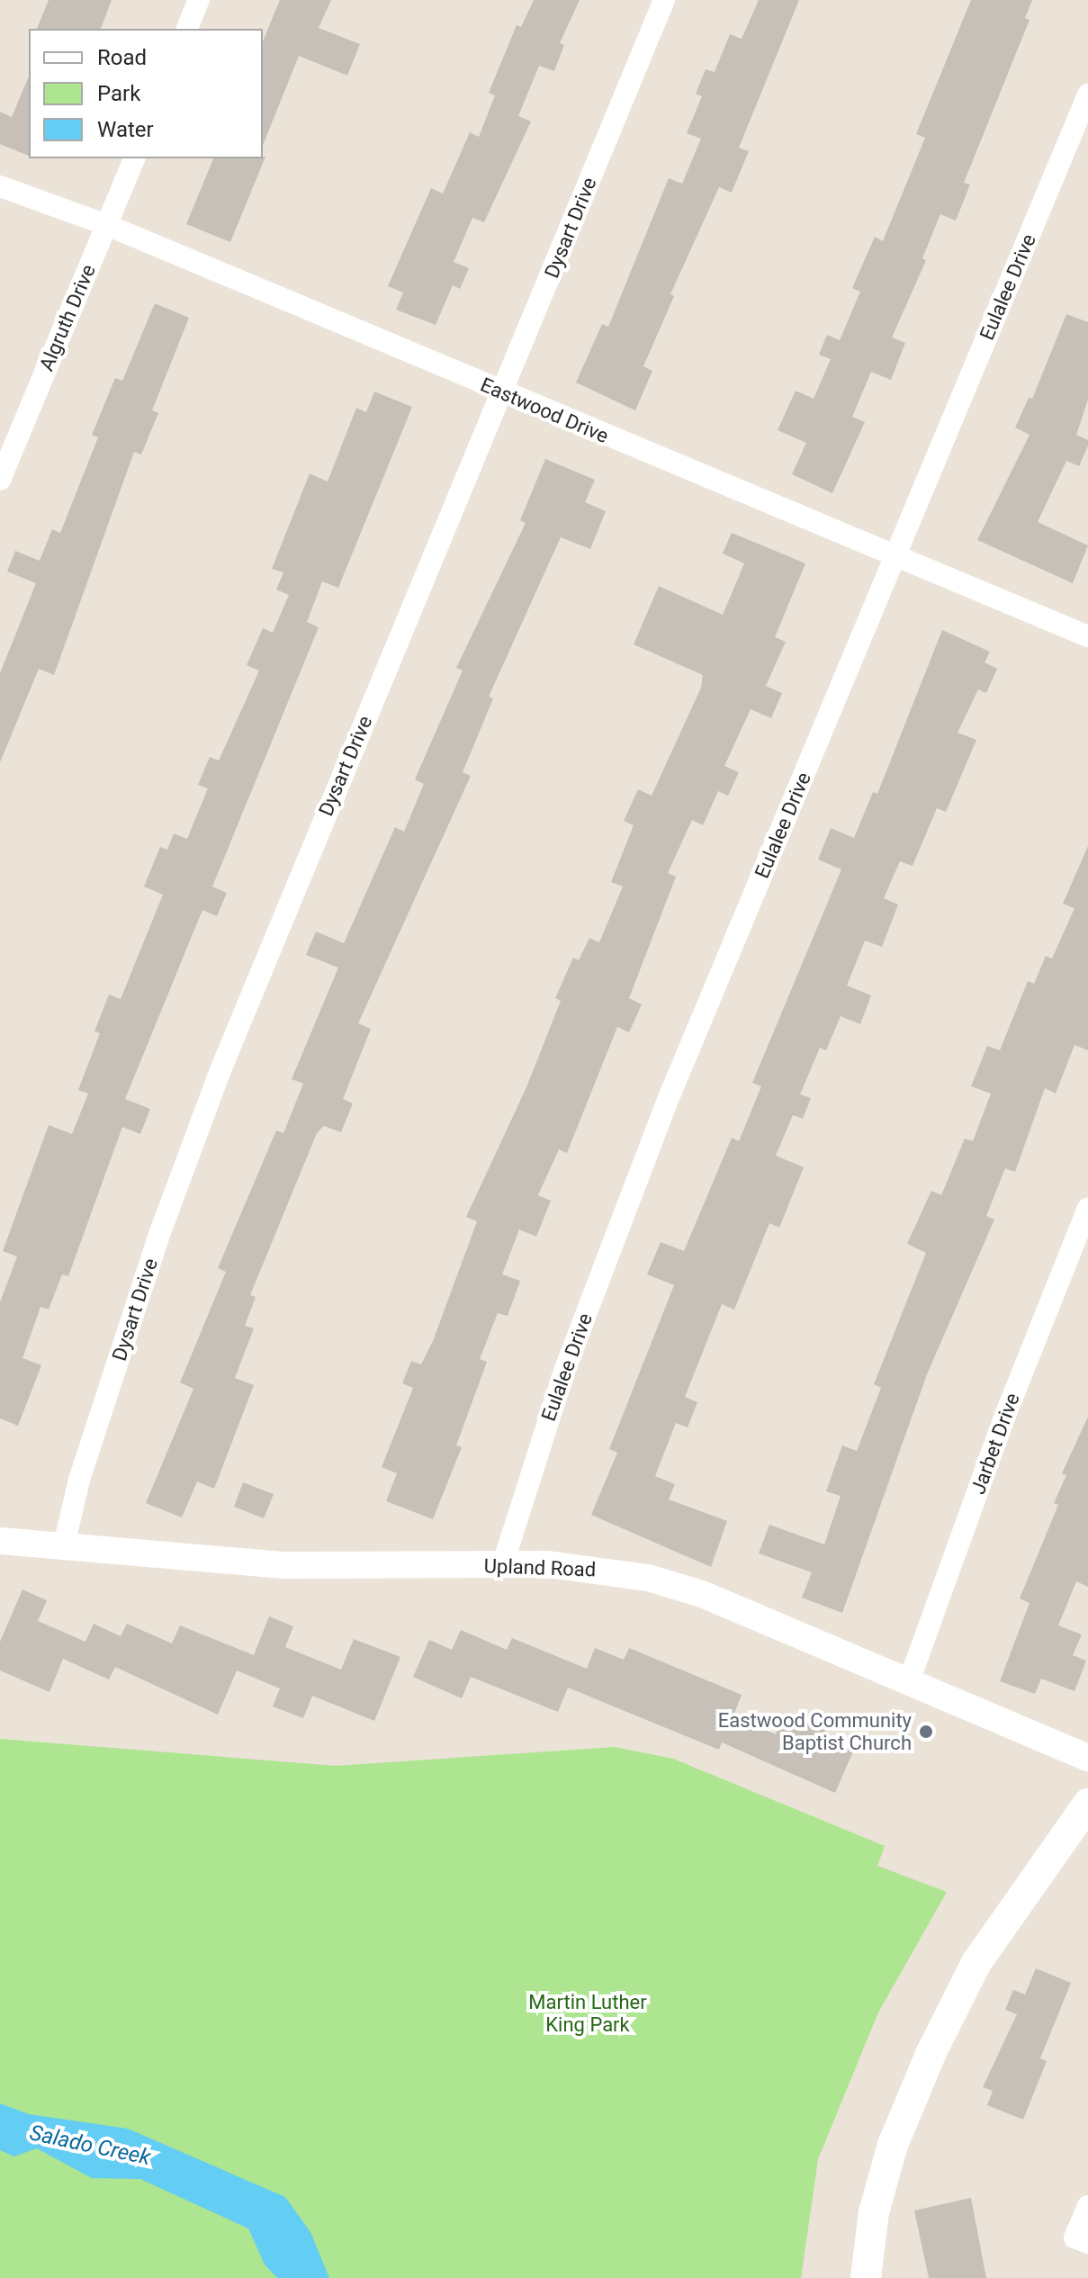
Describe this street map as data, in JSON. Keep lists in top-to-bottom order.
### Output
{
  "streets": {
    "street": [
      "Dysart Drive",
      "Eulalee Drive",
      "Algruth Drive",
      "Eastwood Drive",
      "Jarbet Drive",
      "Upland Road"
    ]
  },
  "crossings": [
    ["Dysart Drive", "Eastwood Drive"],
    ["Dysart Drive", "Upland Road"],
    ["Eulalee Drive", "Eastwood Drive"],
    ["Eulalee Drive", "Upland Road"],
    ["Algruth Drive", "Eastwood Drive"],
    ["Jarbet Drive", "Upland Road"]
  ],
  "water": ["Salado Creek"],
  "parks": ["Martin Luther King Park"],
  "places": ["Eastwood Community Baptist Church"],
  "legend": ["Road", "Park", "Water"]
}
